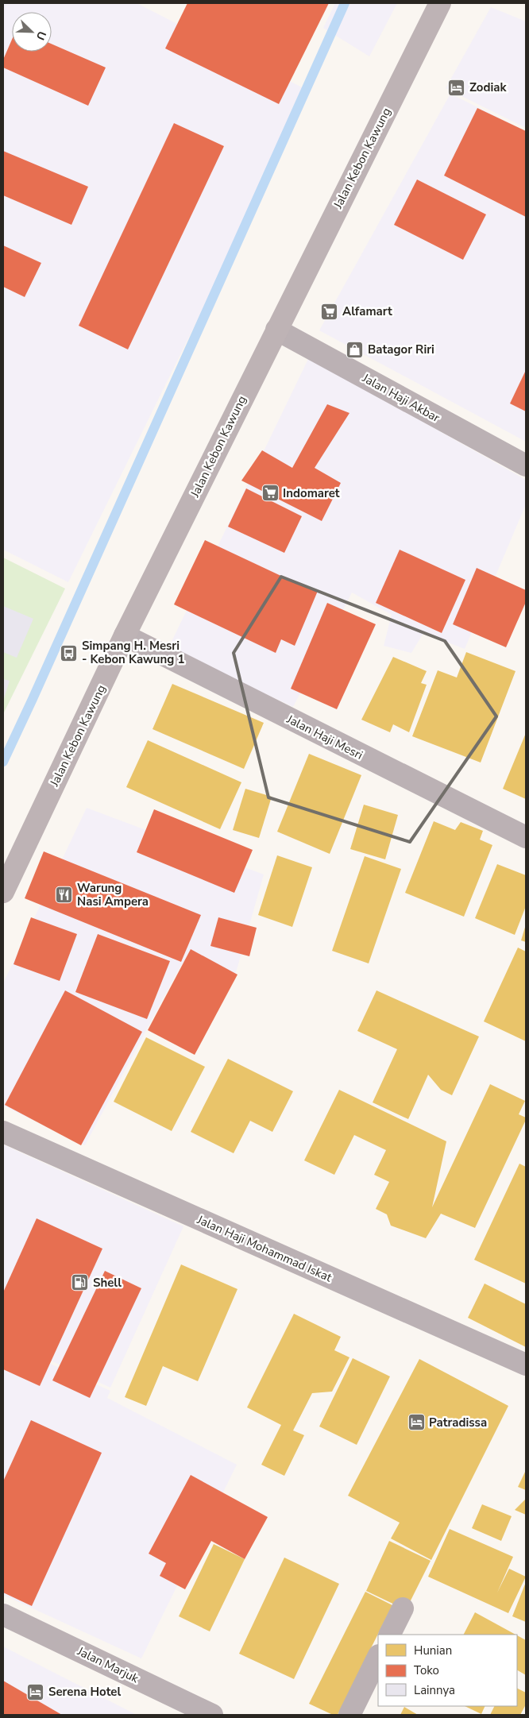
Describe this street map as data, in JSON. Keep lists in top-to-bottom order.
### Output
{
  "streets": {
    "main road": ["Jalan Kebon Kawung"],
    "street": [
      "Jalan Haji Akbar",
      "Jalan Haji Mesri",
      "Jalan Haji Mohammad Iskat",
      "Jalan Marjuk"
    ]
  },
  "crossings": [
    ["Jalan Kebon Kawung", "Jalan Haji Akbar"],
    ["Jalan Kebon Kawung", "Jalan Haji Mesri"]
  ],
  "places": {
    "hotel": ["Zodiak", "Patradissa", "Serena Hotel"],
    "supermarket": ["Alfamart", "Indomaret"],
    "shop": ["Batagor Riri"],
    "bus stop": ["Simpang H. Mesri - Kebon Kawung 1"],
    "restaurant": ["Warung Nasi Ampera"],
    "fuel station": ["Shell"]
  },
  "legend": ["Hunian", "Toko", "Lainnya"],
  "north": "bottom right"
}
